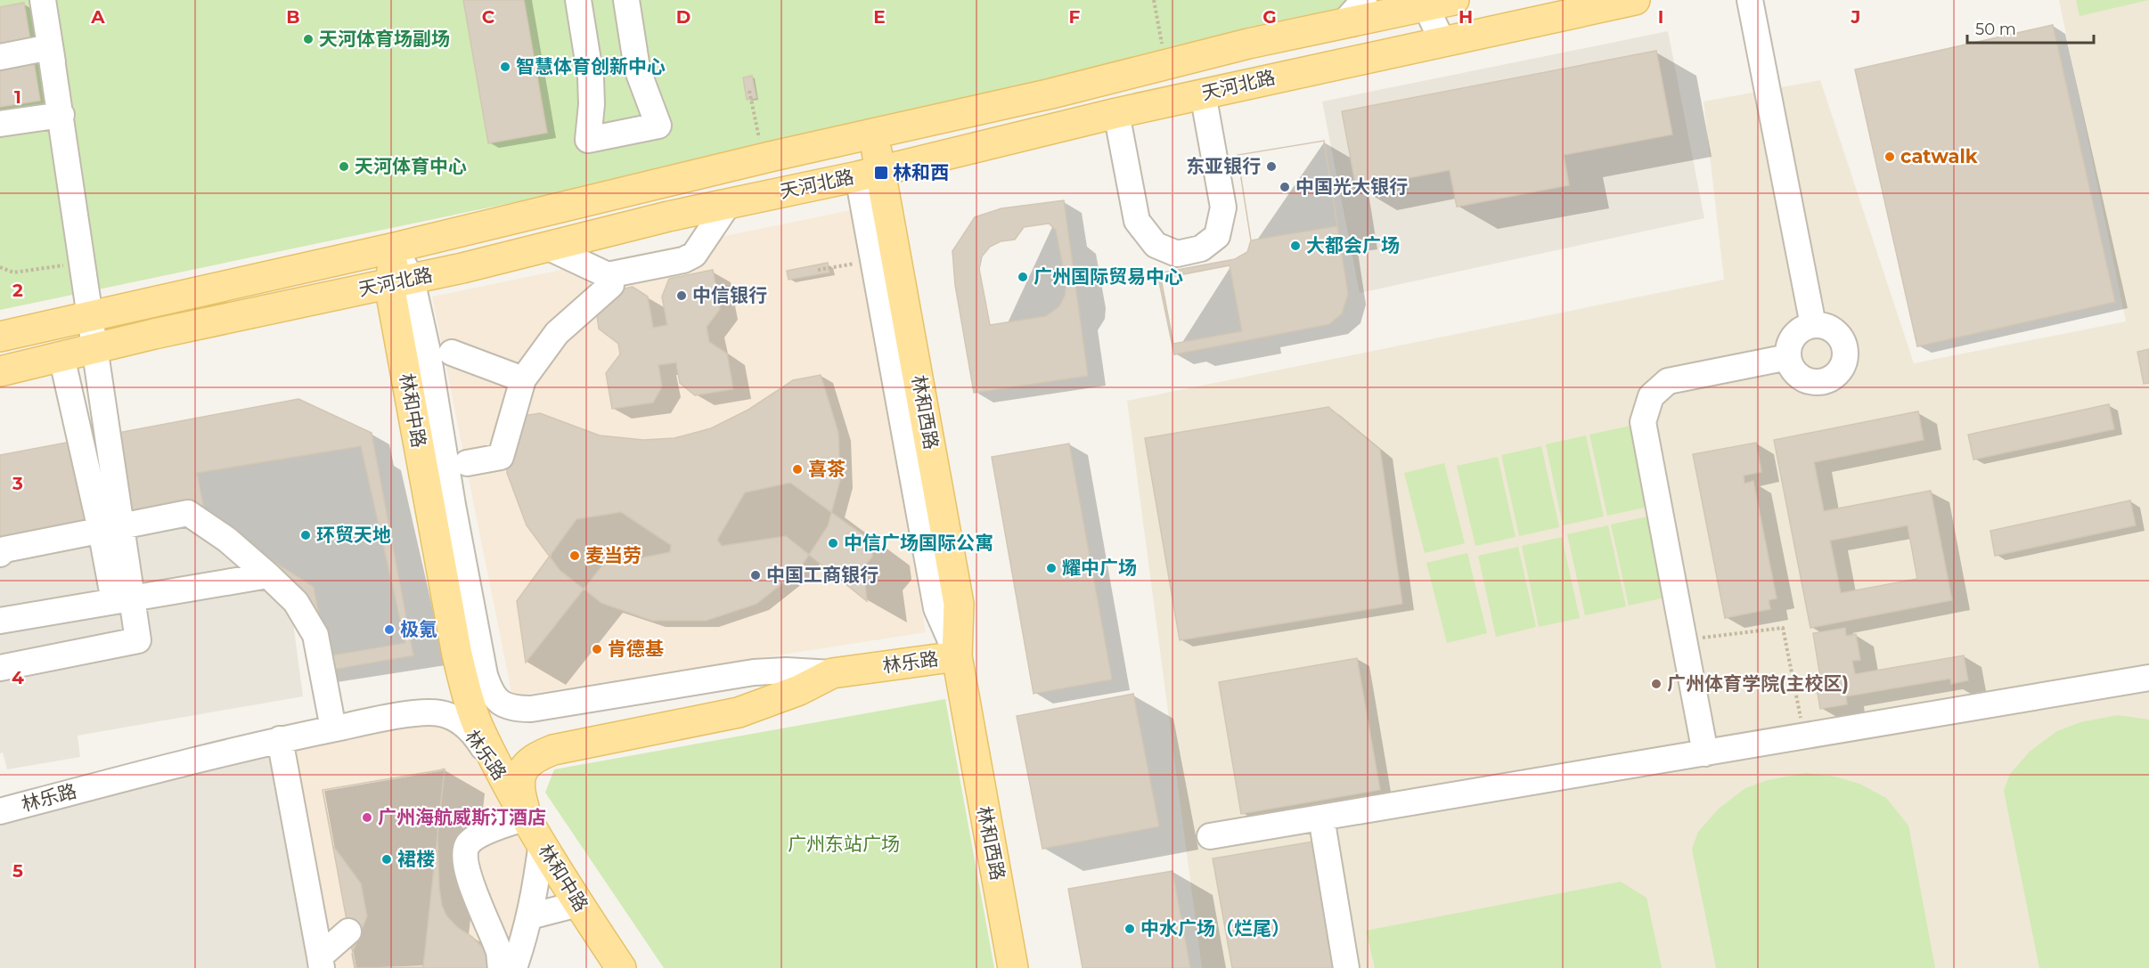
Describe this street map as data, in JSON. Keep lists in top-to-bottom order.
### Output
{
  "streets": {
    "main road": [
      "天河北路",
      "林和中路",
      "林和西路",
      "林乐路"
    ]
  },
  "crossings": [
    ["天河北路", "林和中路"],
    ["天河北路", "林和西路"],
    ["林和中路", "林乐路"],
    ["林和西路", "林乐路"]
  ],
  "parks": ["广州东站广场"],
  "places": {
    "other": [
      "天河体育场副场",
      "智慧体育创新中心",
      "catwalk",
      "天河体育中心",
      "东亚银行",
      "中国光大银行",
      "大都会广场",
      "广州国际贸易中心",
      "中信银行",
      "喜茶",
      "环贸天地",
      "中信广场国际公寓",
      "麦当劳",
      "耀中广场",
      "中国工商银行",
      "极氪",
      "肯德基",
      "广州体育学院(主校区)",
      "广州海航威斯汀酒店",
      "裙楼",
      "中水广场（烂尾）"
    ],
    "transit": ["林和西"]
  },
  "scale_bar": "50 m",
  "grid": {
    "columns": [
      "A",
      "B",
      "C",
      "D",
      "E",
      "F",
      "G",
      "H",
      "I",
      "J"
    ],
    "rows": [
      "1",
      "2",
      "3",
      "4",
      "5"
    ]
  }
}
